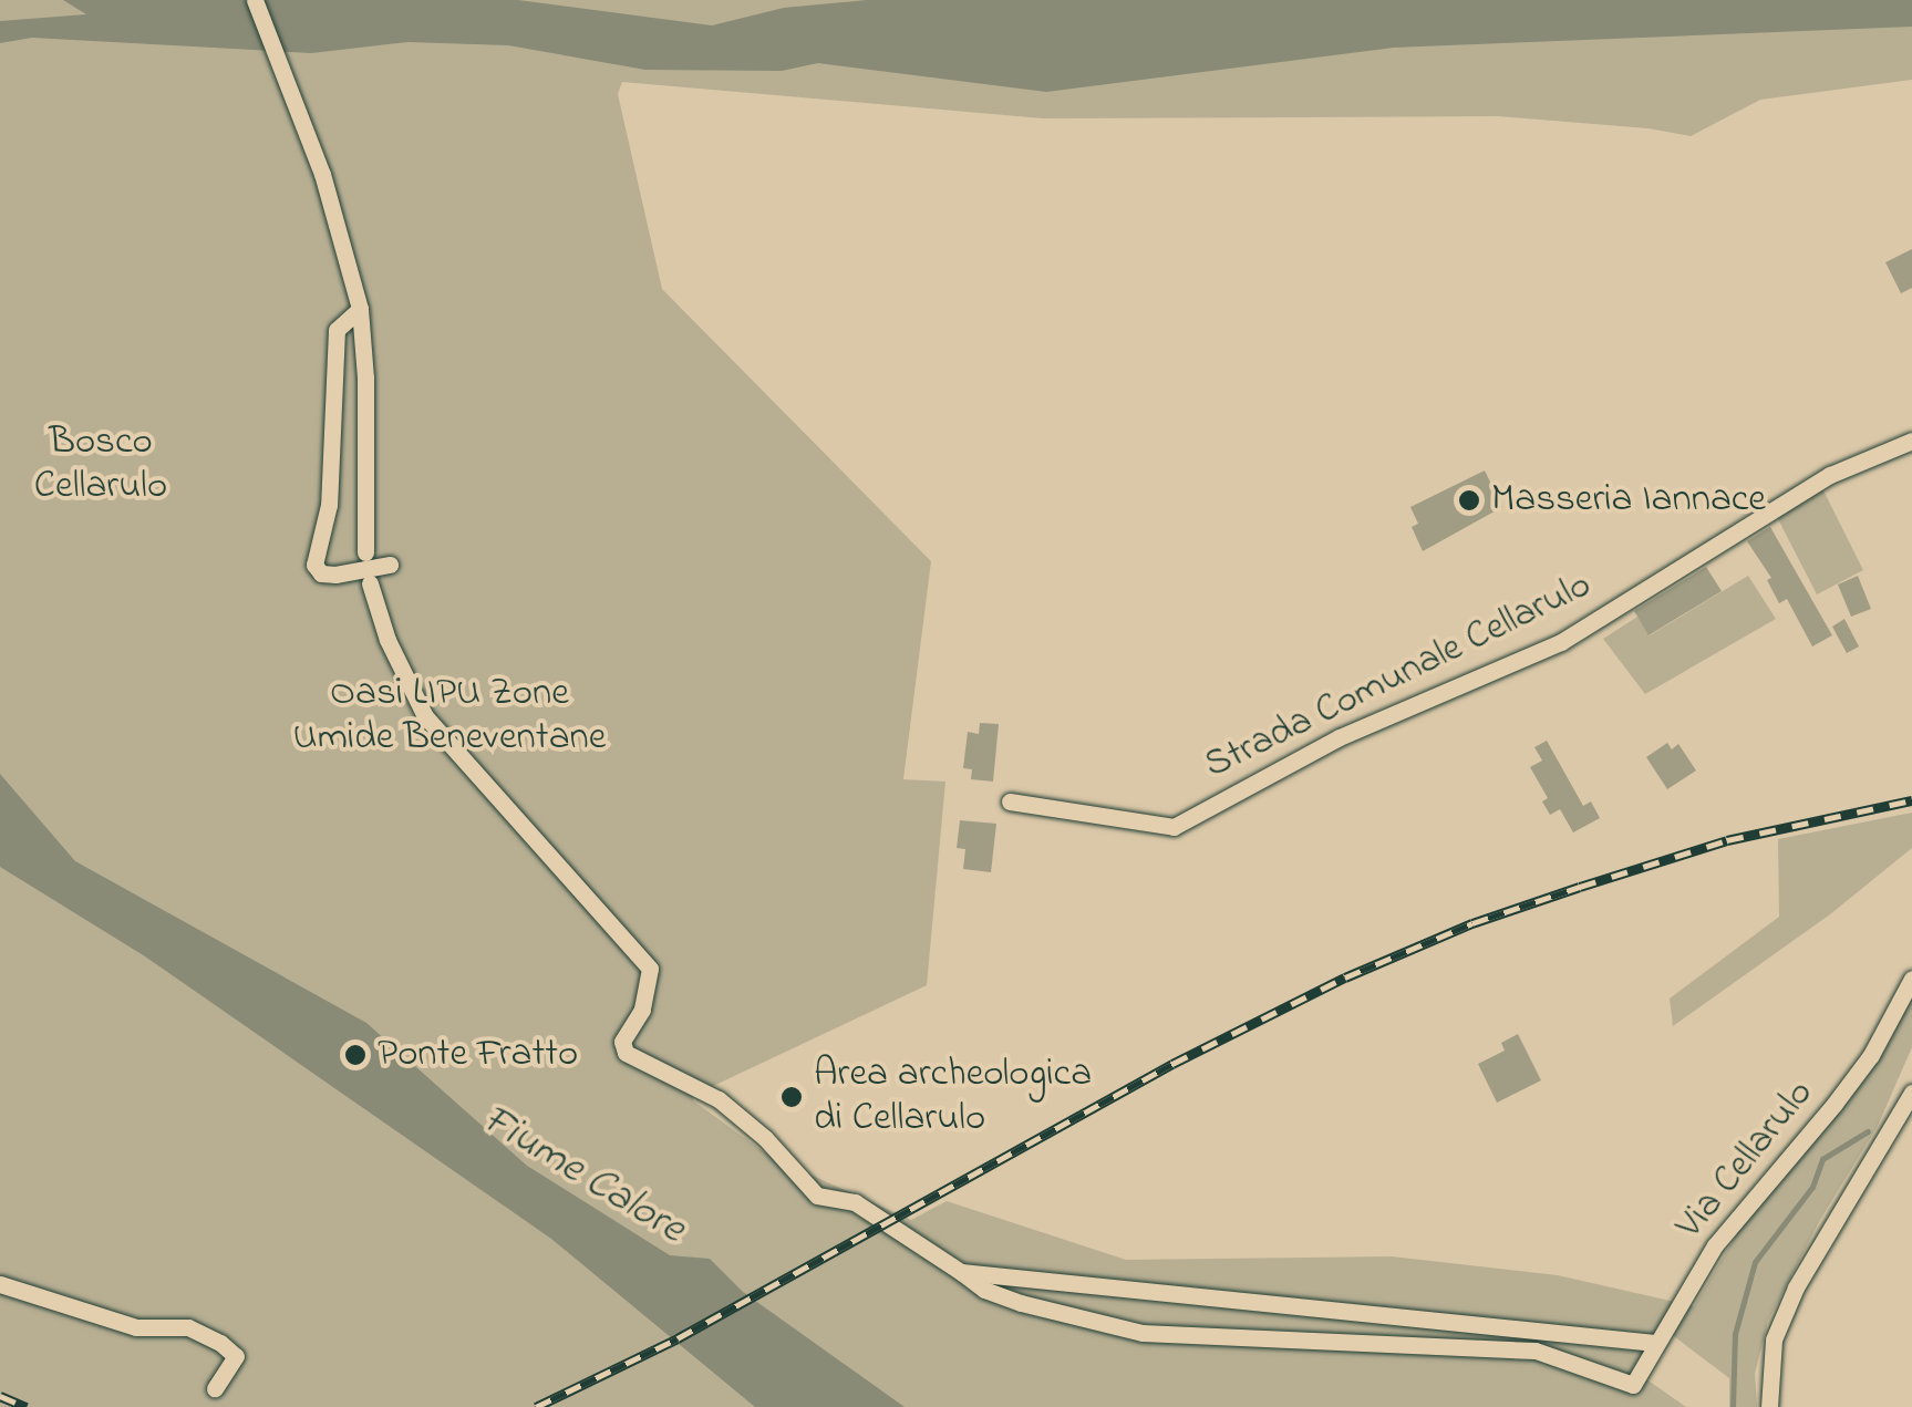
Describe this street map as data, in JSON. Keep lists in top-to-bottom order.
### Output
{
  "streets": {
    "street": ["Strada Comunale Cellarulo", "Via Cellarulo"]
  },
  "water": ["Fiume Calore"],
  "parks": ["Bosco Cellarulo", "Oasi LIPU Zone Umide Beneventane"],
  "places": ["Masseria Iannace", "Ponte Fratto", "Area archeologica di Cellarulo"]
}
